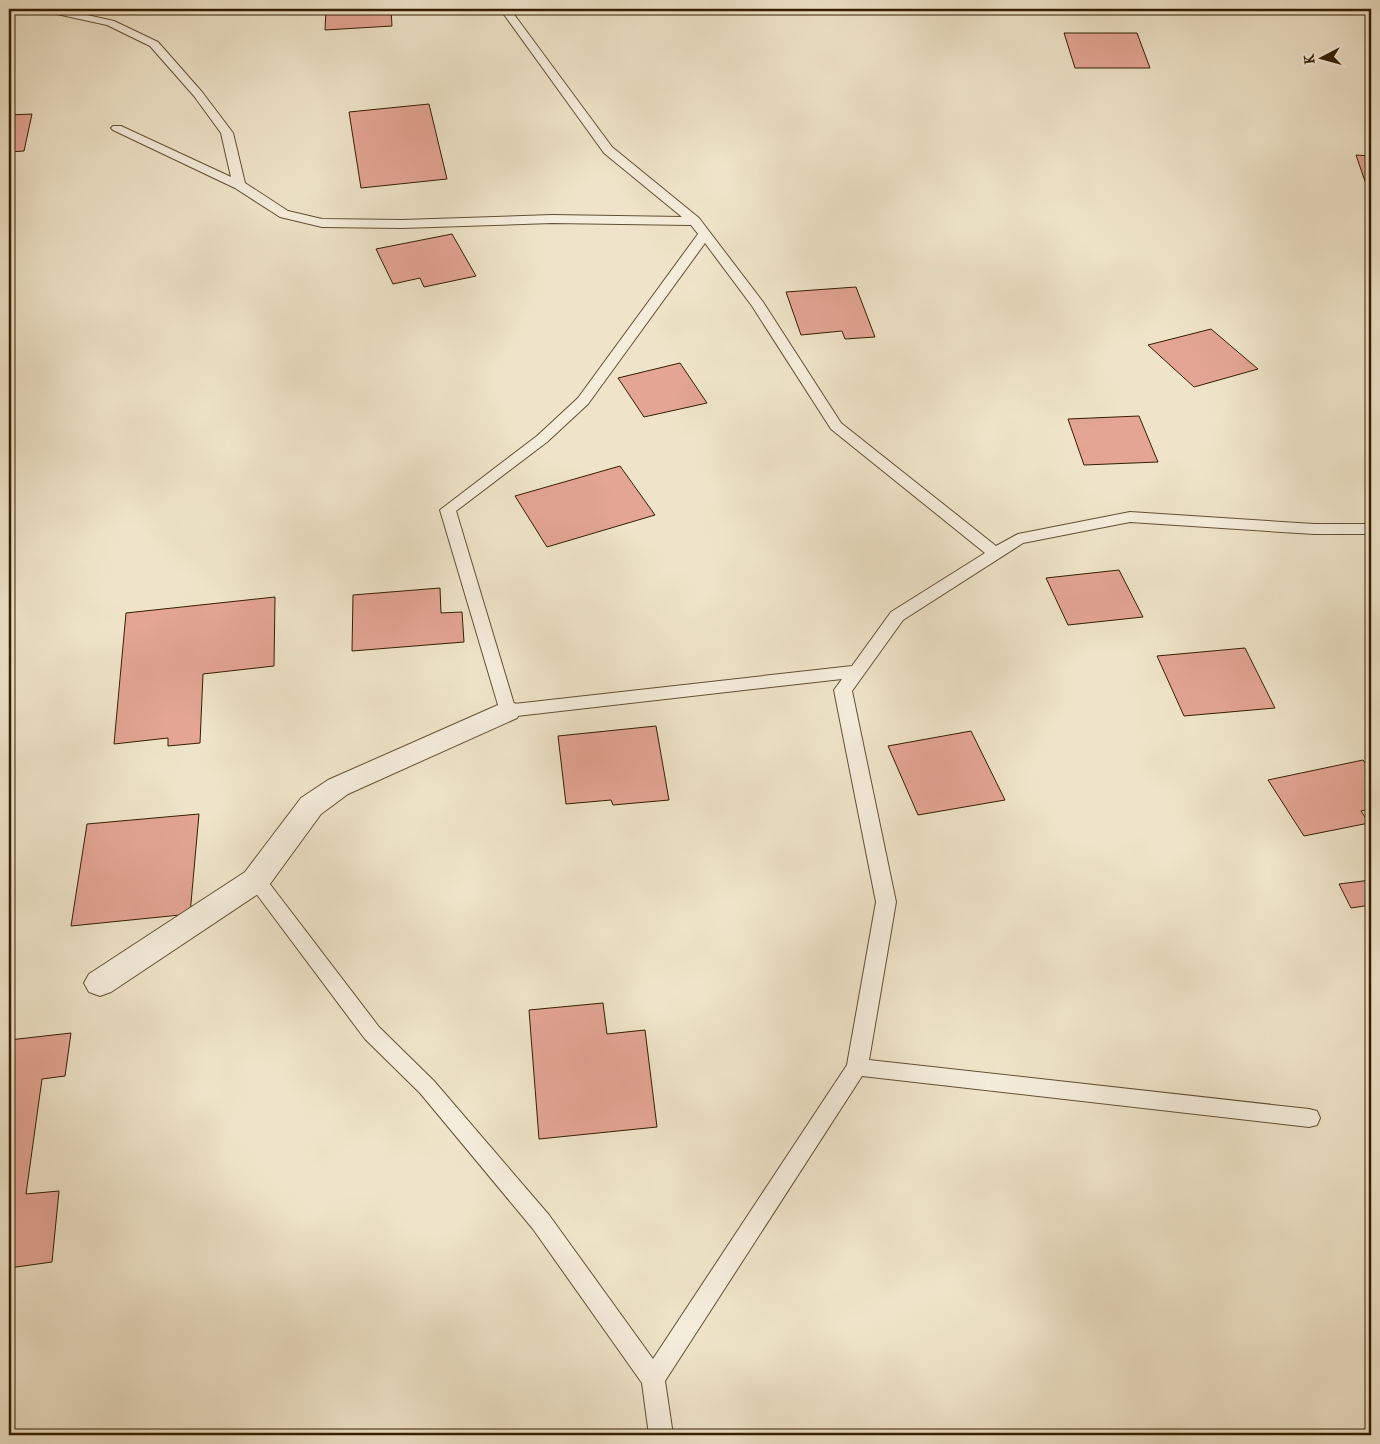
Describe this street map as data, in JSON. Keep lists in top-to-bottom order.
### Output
{
  "north": "left"
}
